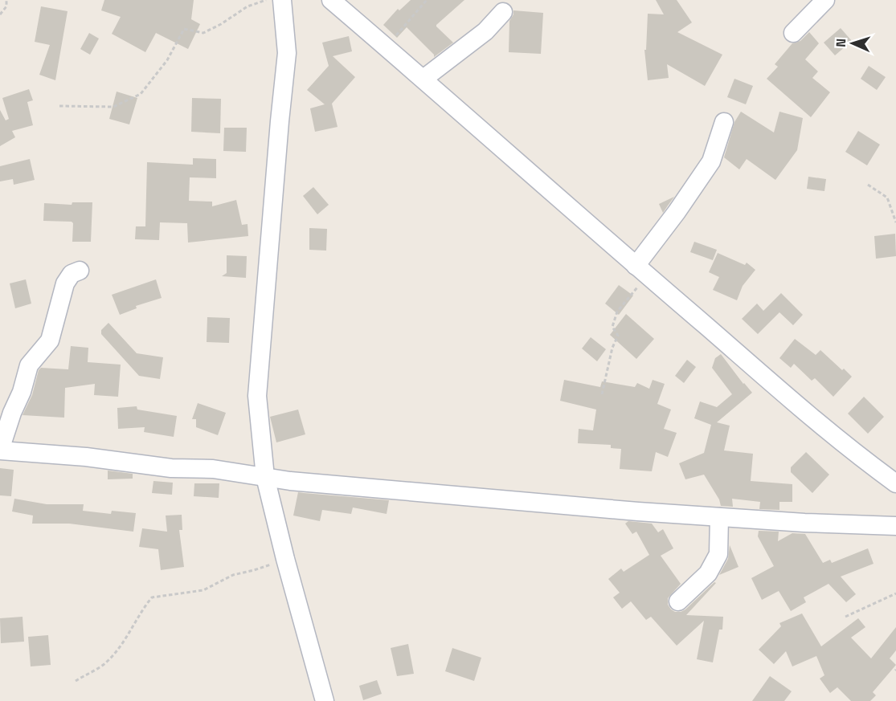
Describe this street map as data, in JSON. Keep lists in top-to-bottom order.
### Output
{
  "north": "left"
}
